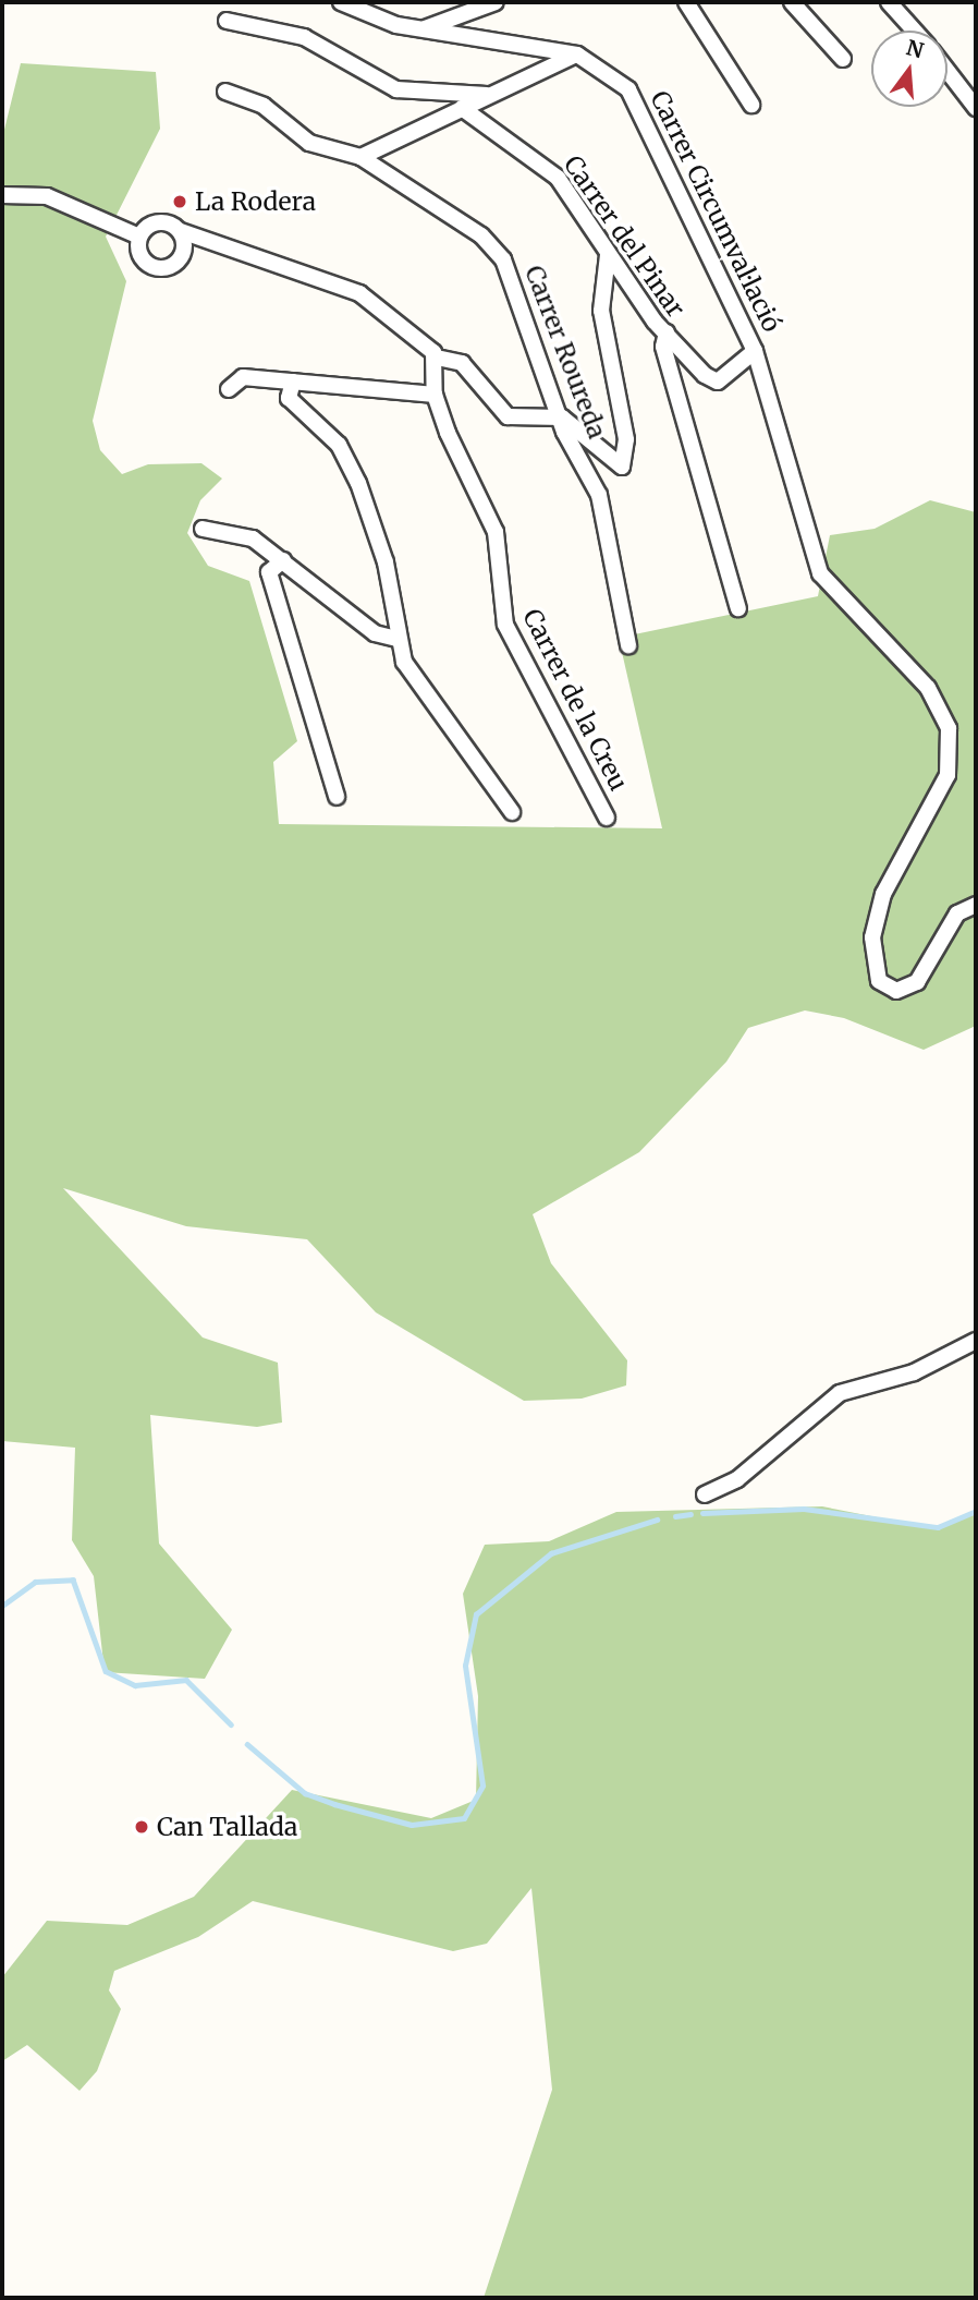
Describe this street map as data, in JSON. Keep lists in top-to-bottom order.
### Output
{
  "streets": {
    "street": [
      "Carrer Circumval·lació",
      "Carrer del Pinar",
      "Carrer Roureda",
      "Carrer de la Creu"
    ]
  },
  "places": ["La Rodera", "Can Tallada"],
  "north": "top"
}
